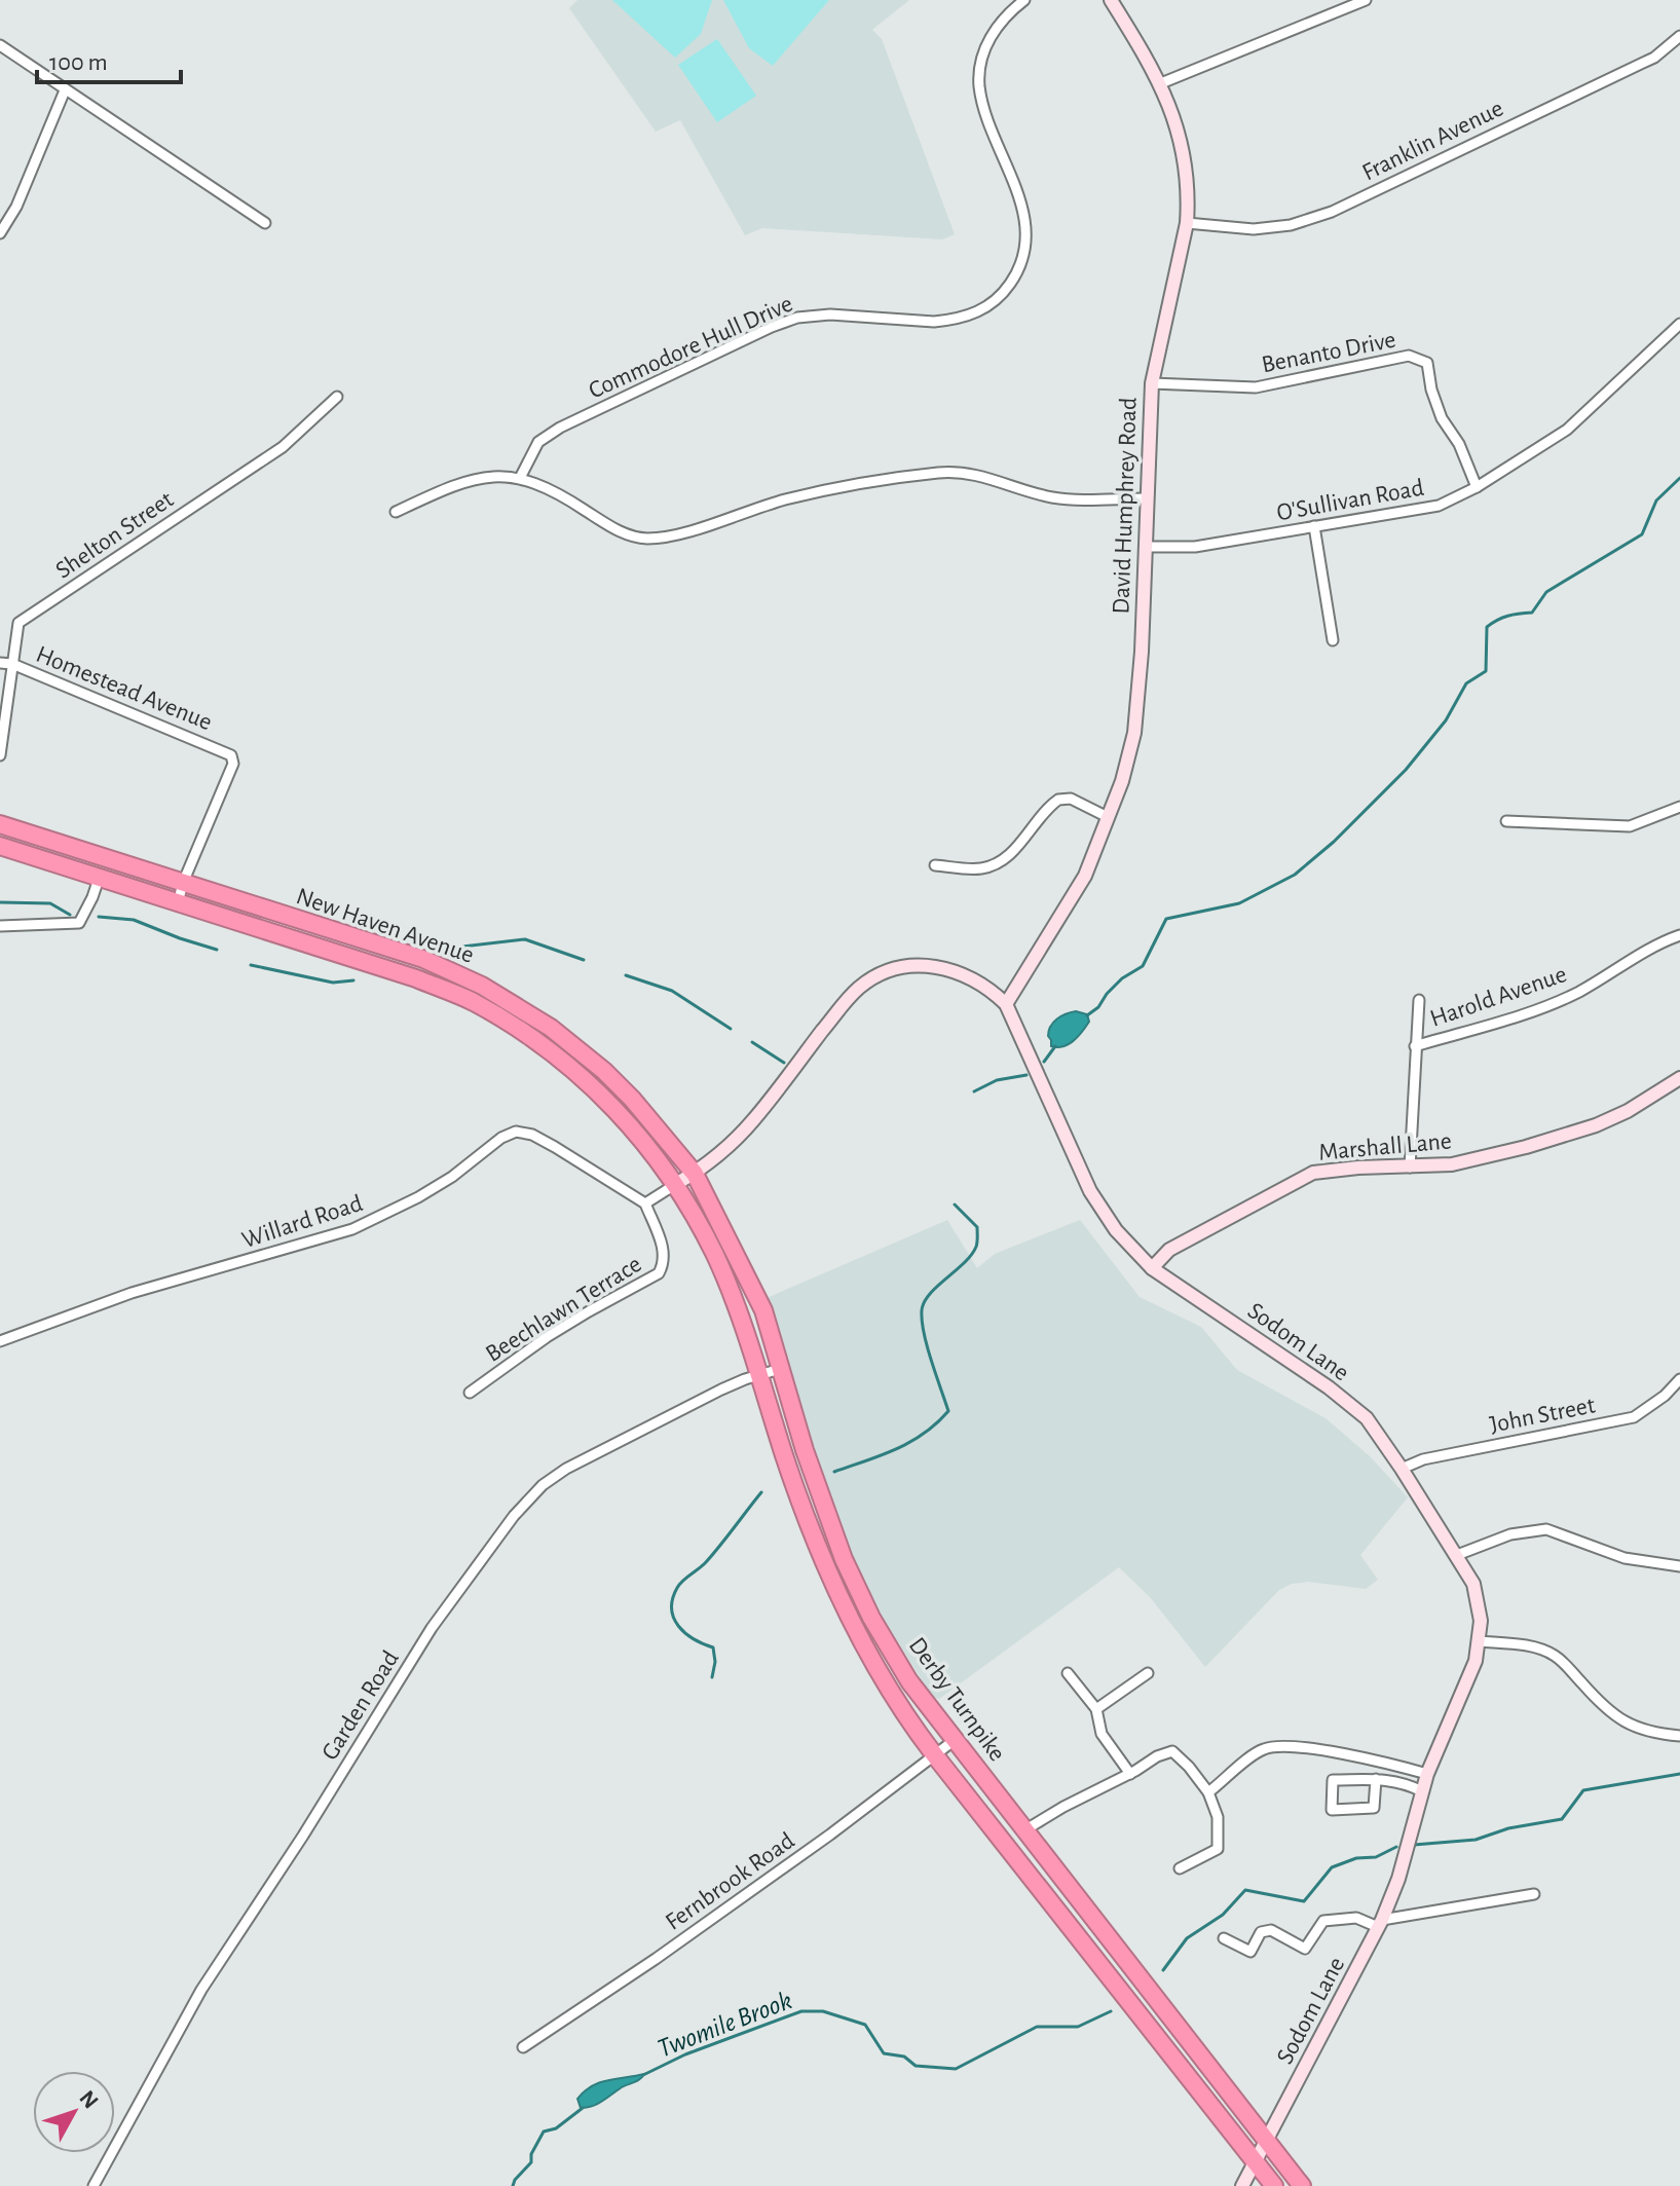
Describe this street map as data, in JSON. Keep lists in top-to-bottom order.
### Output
{
  "streets": {
    "highway": ["New Haven Avenue", "Derby Turnpike"],
    "street": [
      "Franklin Avenue",
      "Commodore Hull Drive",
      "Benanto Drive",
      "O'Sullivan Road",
      "David Humphrey Road",
      "Shelton Street",
      "Homestead Avenue",
      "Harold Avenue",
      "Marshall Lane",
      "Willard Road",
      "Beechlawn Terrace",
      "Sodom Lane",
      "John Street",
      "Garden Road",
      "Fernbrook Road"
    ]
  },
  "crossings": [
    ["Franklin Avenue", "David Humphrey Road"],
    ["Benanto Drive", "O'Sullivan Road"],
    ["Benanto Drive", "David Humphrey Road"],
    ["O'Sullivan Road", "David Humphrey Road"],
    ["David Humphrey Road", "Sodom Lane"],
    ["Shelton Street", "Homestead Avenue"],
    ["Homestead Avenue", "New Haven Avenue"],
    ["New Haven Avenue", "Sodom Lane"],
    ["New Haven Avenue", "Derby Turnpike"],
    ["Marshall Lane", "Sodom Lane"],
    ["Willard Road", "Beechlawn Terrace"],
    ["Sodom Lane", "John Street"],
    ["Sodom Lane", "Derby Turnpike"],
    ["Derby Turnpike", "Garden Road"],
    ["Derby Turnpike", "Fernbrook Road"]
  ],
  "water": ["Twomile Brook"],
  "scale_bar": "100 m",
  "north": "top right"
}
